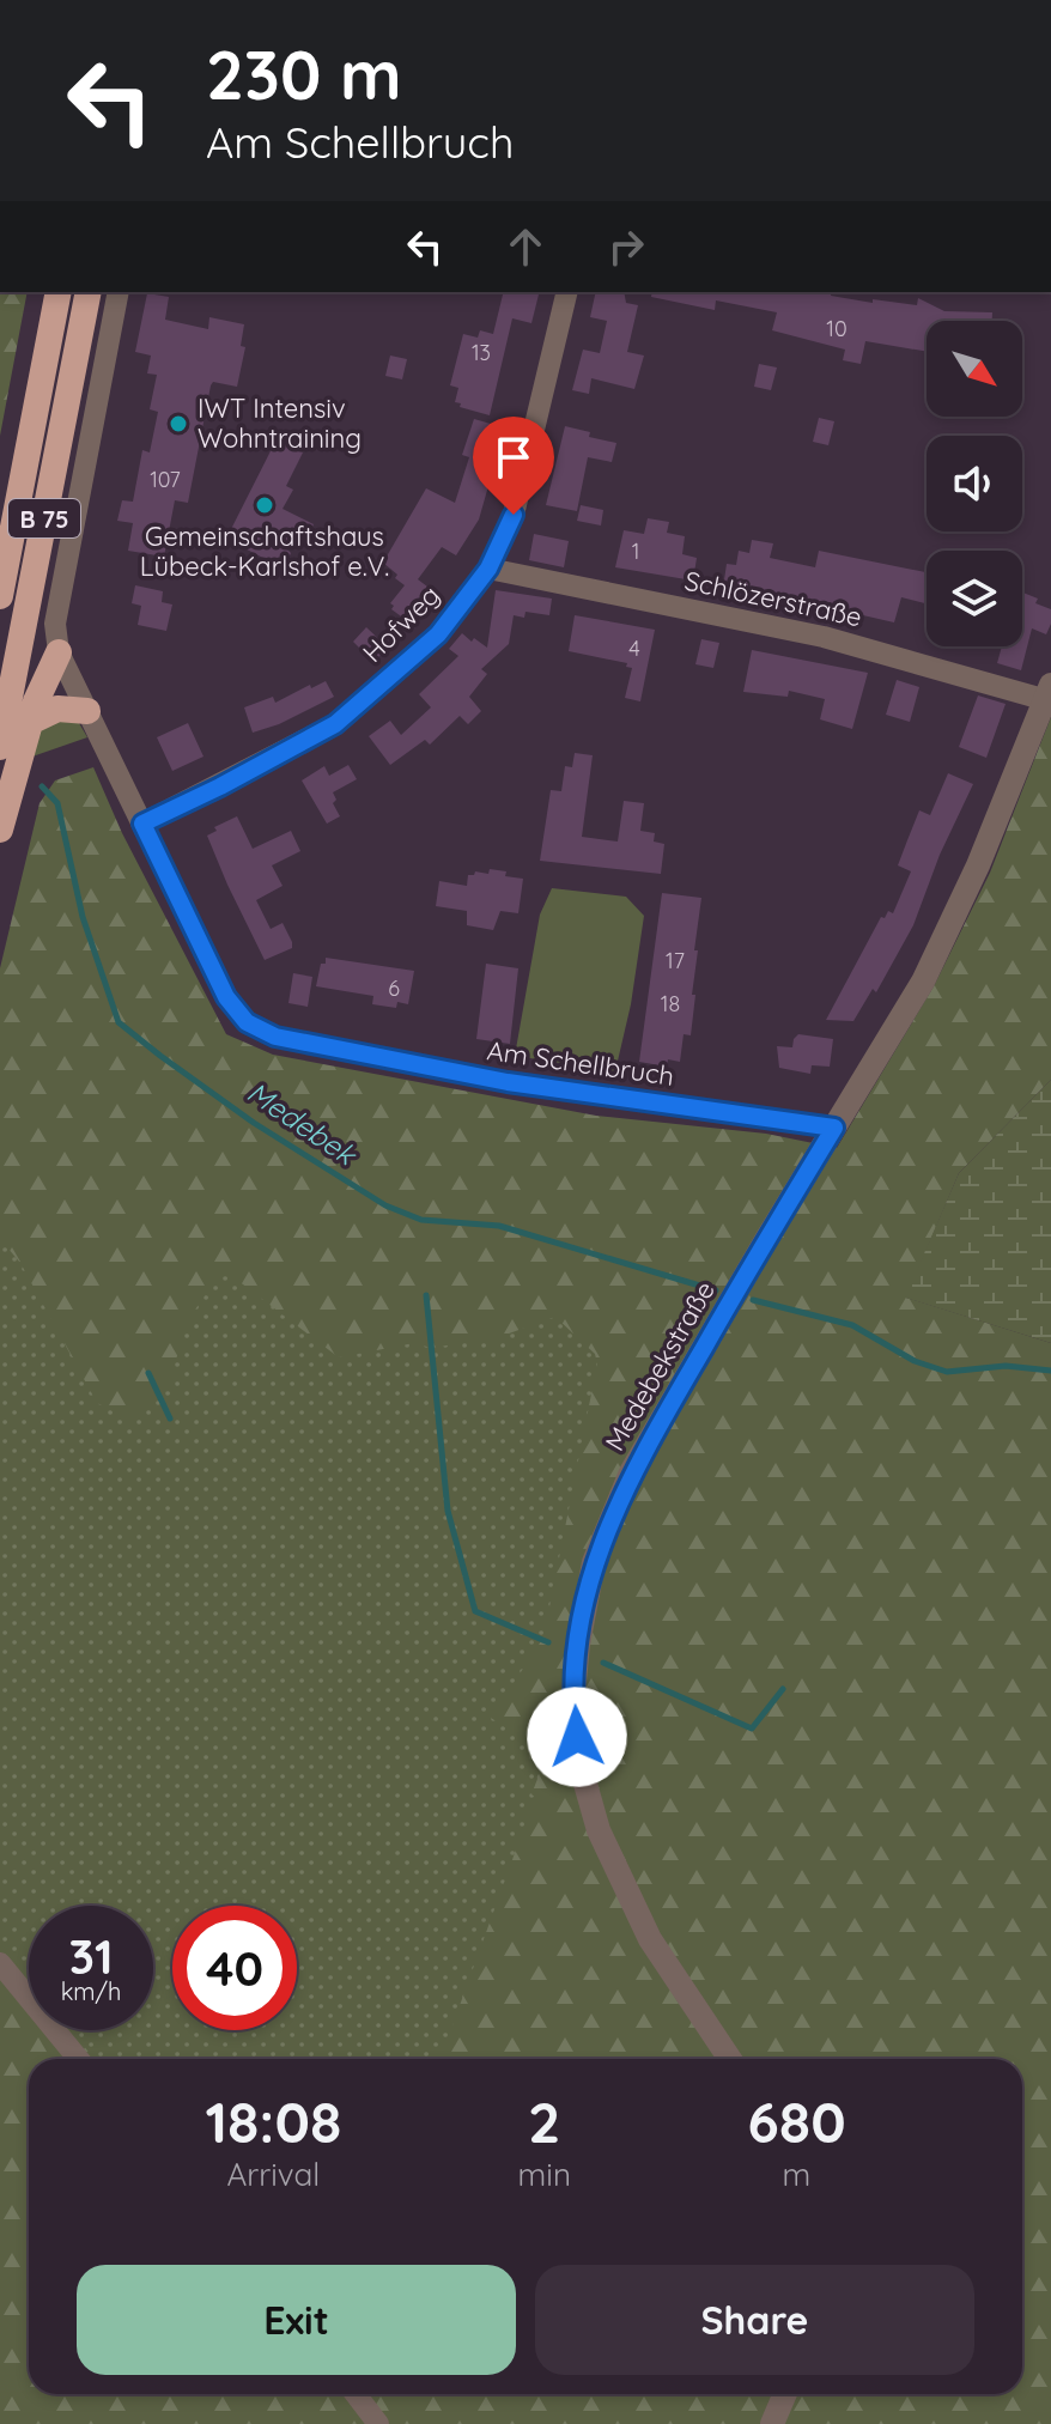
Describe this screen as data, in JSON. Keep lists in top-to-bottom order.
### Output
{
  "streets": {
    "highway": ["B 75"],
    "street": [
      "Schlözerstraße",
      "Hofweg",
      "Am Schellbruch",
      "Medebekstraße"
    ]
  },
  "crossings": [
    ["Schlözerstraße", "Hofweg"],
    ["Hofweg", "Am Schellbruch"],
    ["Am Schellbruch", "Medebekstraße"]
  ],
  "water": ["Medebek"],
  "places": ["IWT Intensiv Wohntraining", "Gemeinschaftshaus Lübeck-Karlshof e.V."],
  "house_numbers": [
    "10",
    "13",
    "107",
    "1",
    "4",
    "17",
    "6",
    "18"
  ],
  "north": "bottom right",
  "page": {
    "turn": ["230 m", "Am Schellbruch"],
    "speed": "31 km/h",
    "limit": "40",
    "eta": [
      "18:08",
      "Arrival",
      "2",
      "min",
      "680",
      "m"
    ],
    "buttons": ["Exit", "Share"]
  }
}
